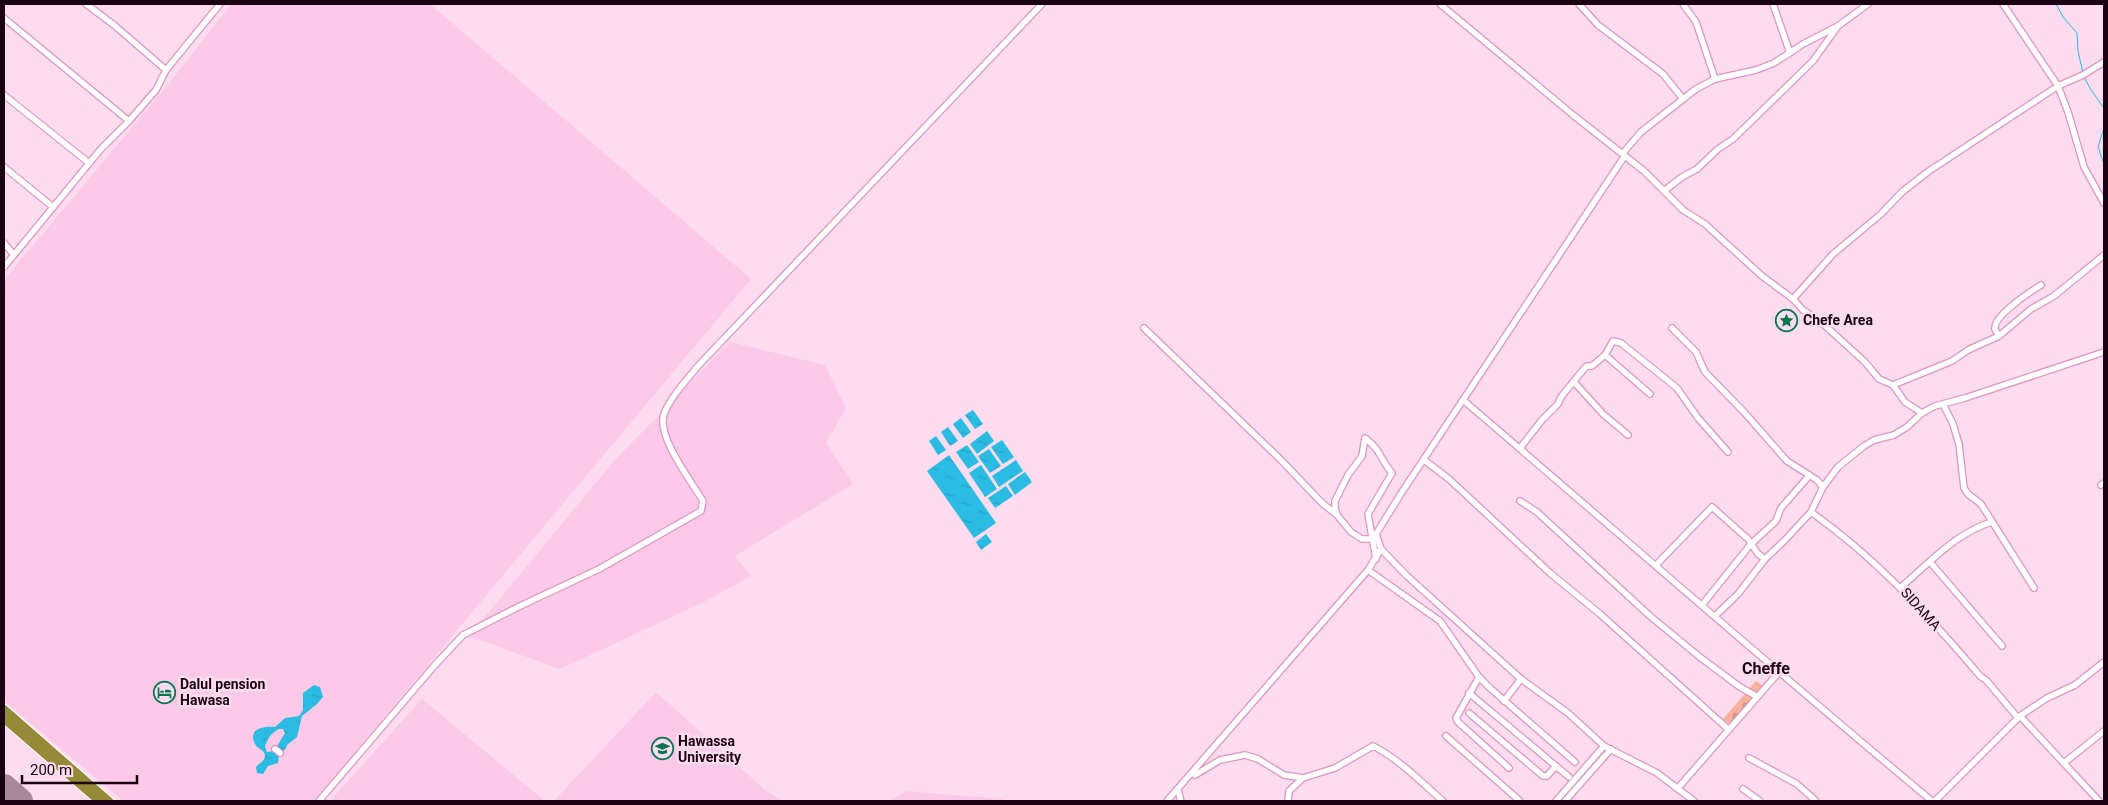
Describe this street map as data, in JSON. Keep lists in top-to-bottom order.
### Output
{
  "streets": {
    "street": ["SIDAMA"]
  },
  "districts": ["Cheffe"],
  "places": {
    "place": ["Chefe Area"],
    "hotel": ["Dalul pension Hawasa"],
    "school or university": ["Hawassa University"]
  },
  "scale_bar": "200 m"
}
